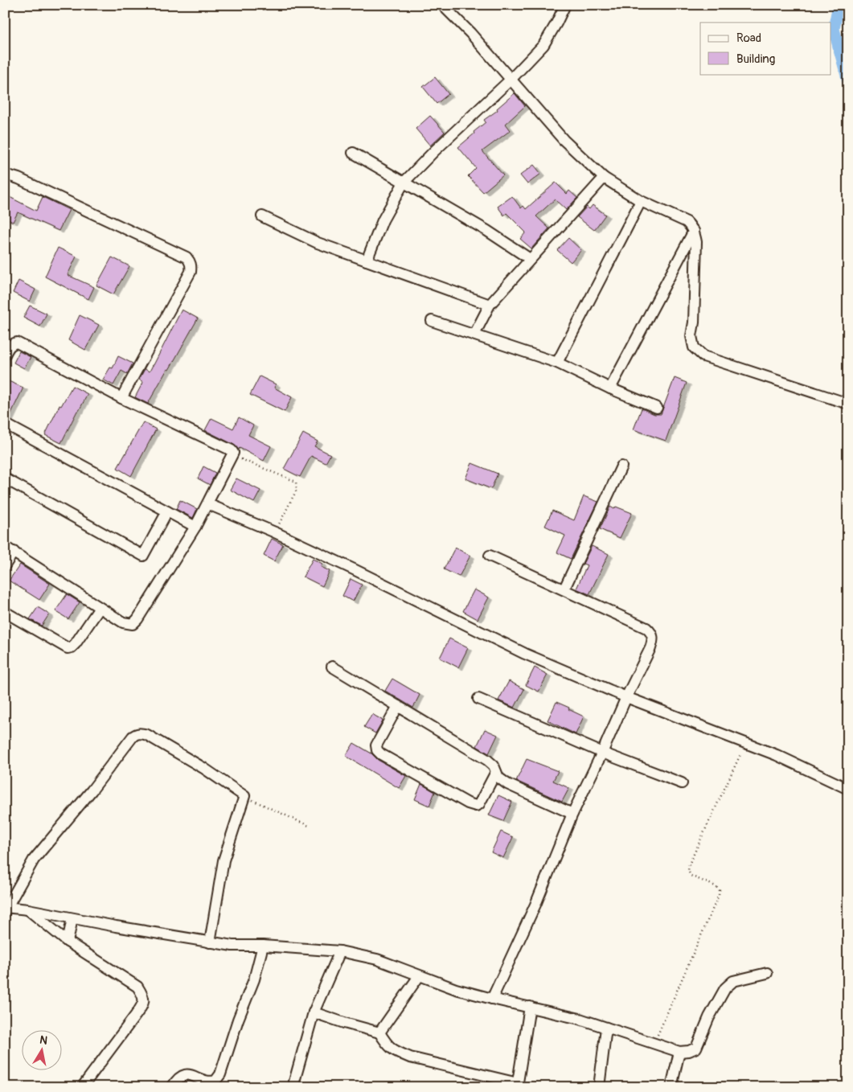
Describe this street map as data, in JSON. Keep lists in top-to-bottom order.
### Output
{
  "legend": ["Road", "Building"],
  "north": "top"
}
